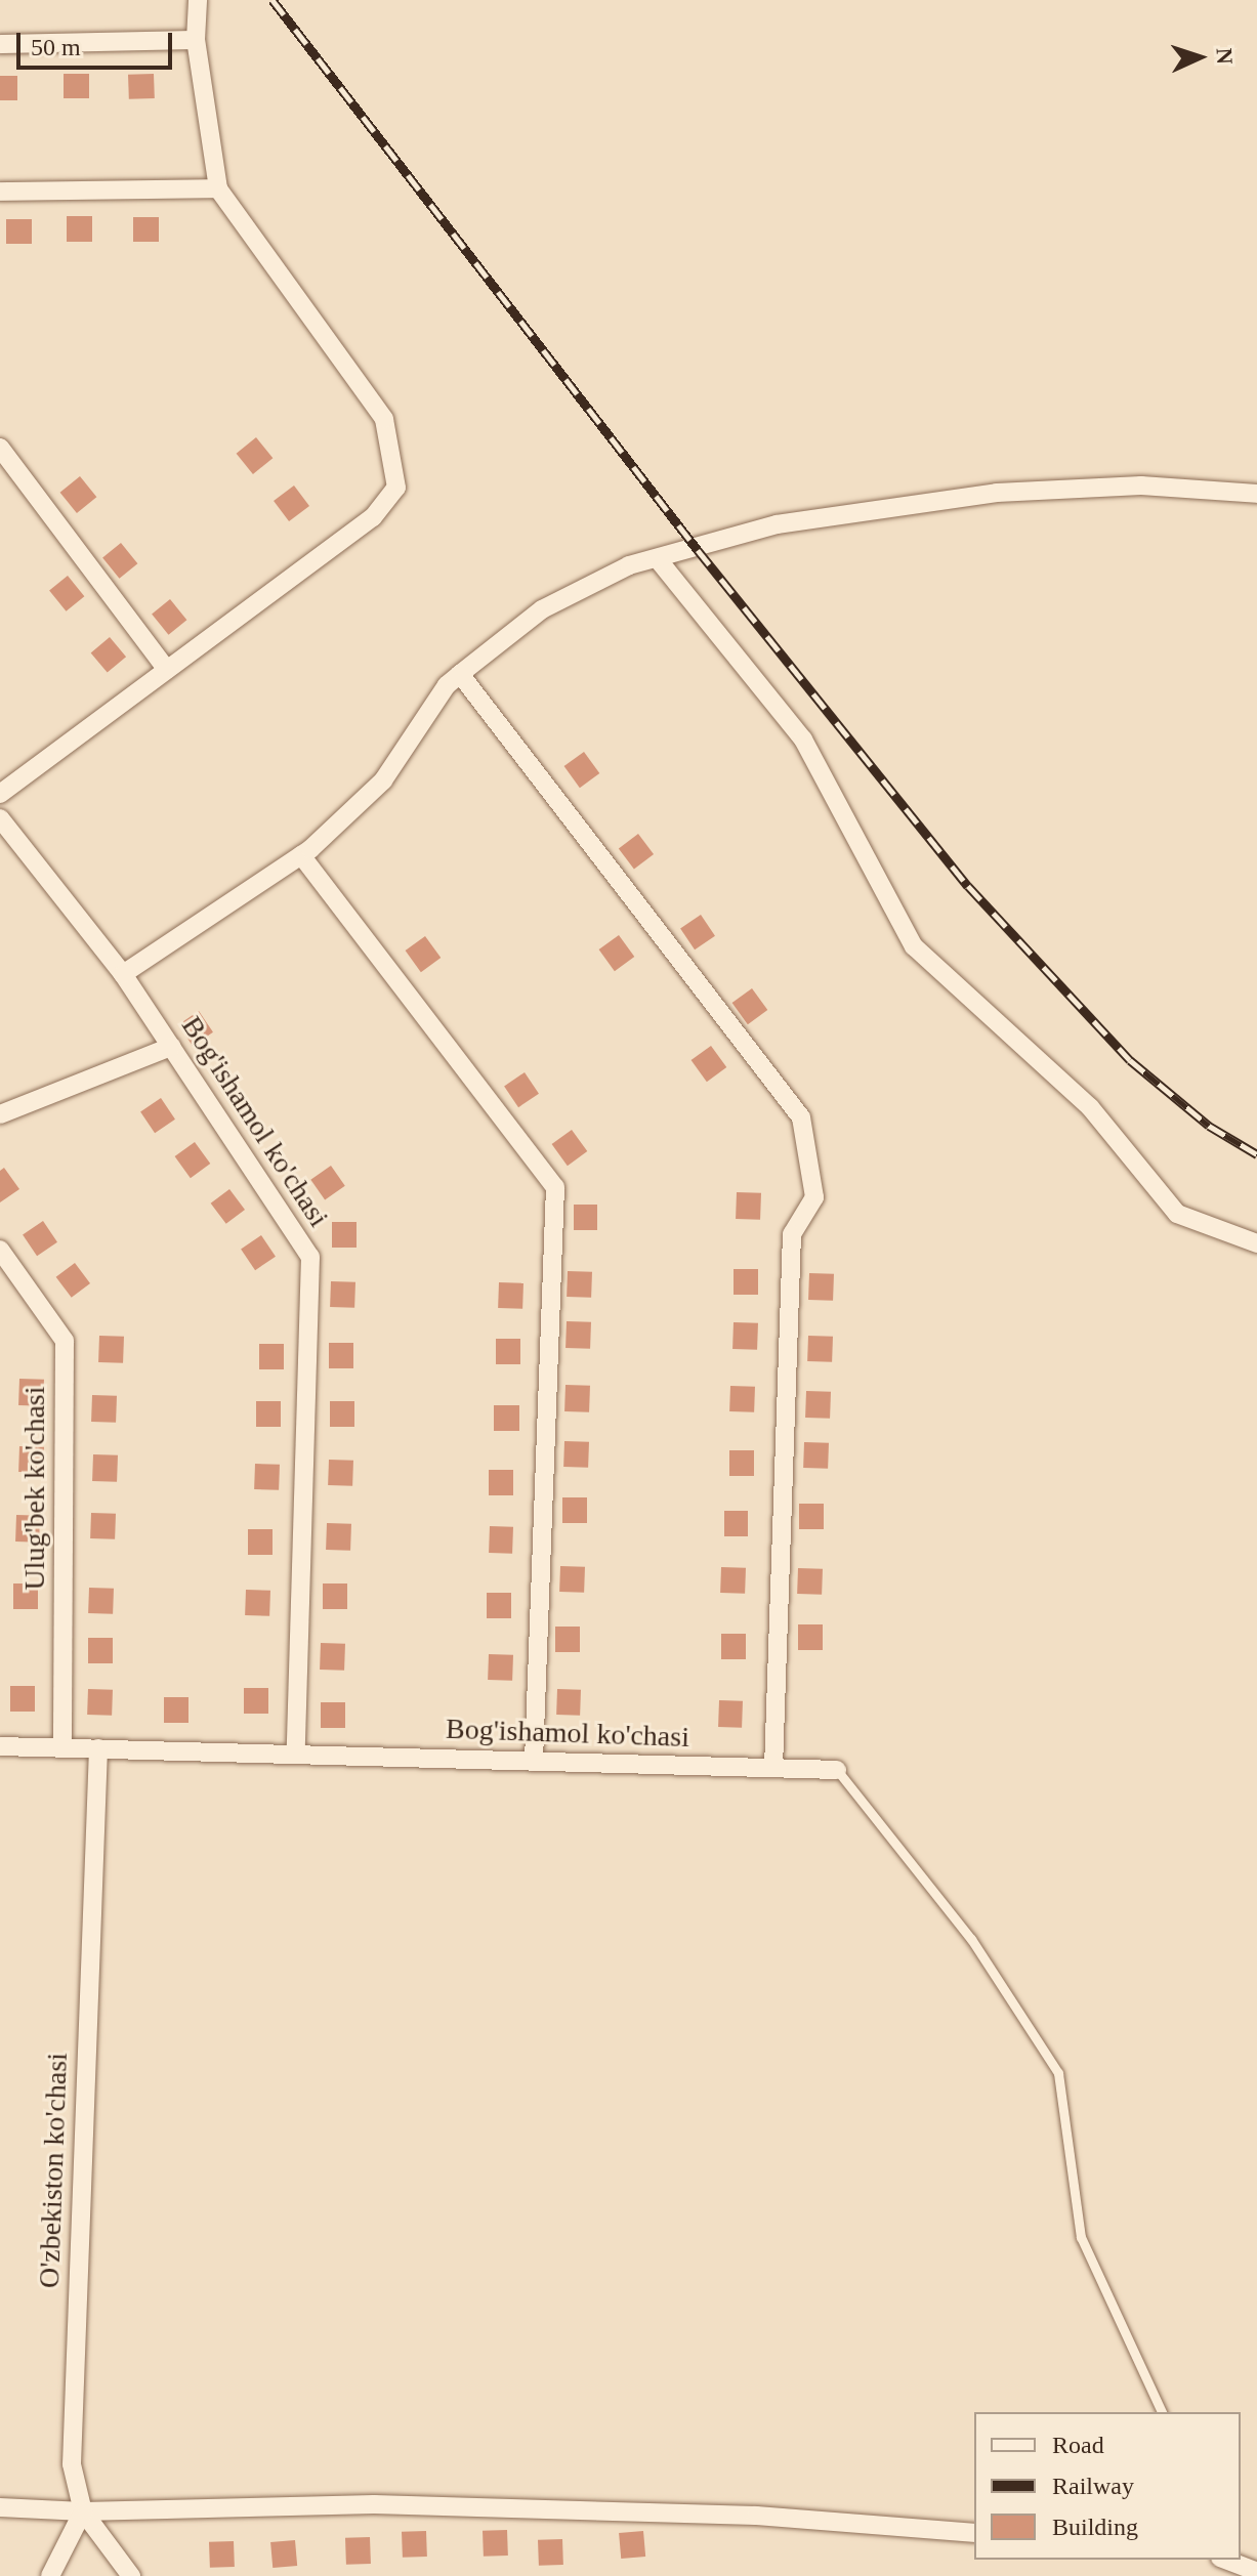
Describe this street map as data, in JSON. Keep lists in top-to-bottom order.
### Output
{
  "streets": {
    "street": ["Bog'ishamol ko'chasi", "Ulug'bek ko'chasi", "O'zbekiston ko'chasi"]
  },
  "crossings": [
    ["Bog'ishamol ko'chasi", "Ulug'bek ko'chasi"],
    ["Bog'ishamol ko'chasi", "O'zbekiston ko'chasi"]
  ],
  "legend": ["Road", "Railway", "Building"],
  "scale_bar": "50 m",
  "north": "right"
}
